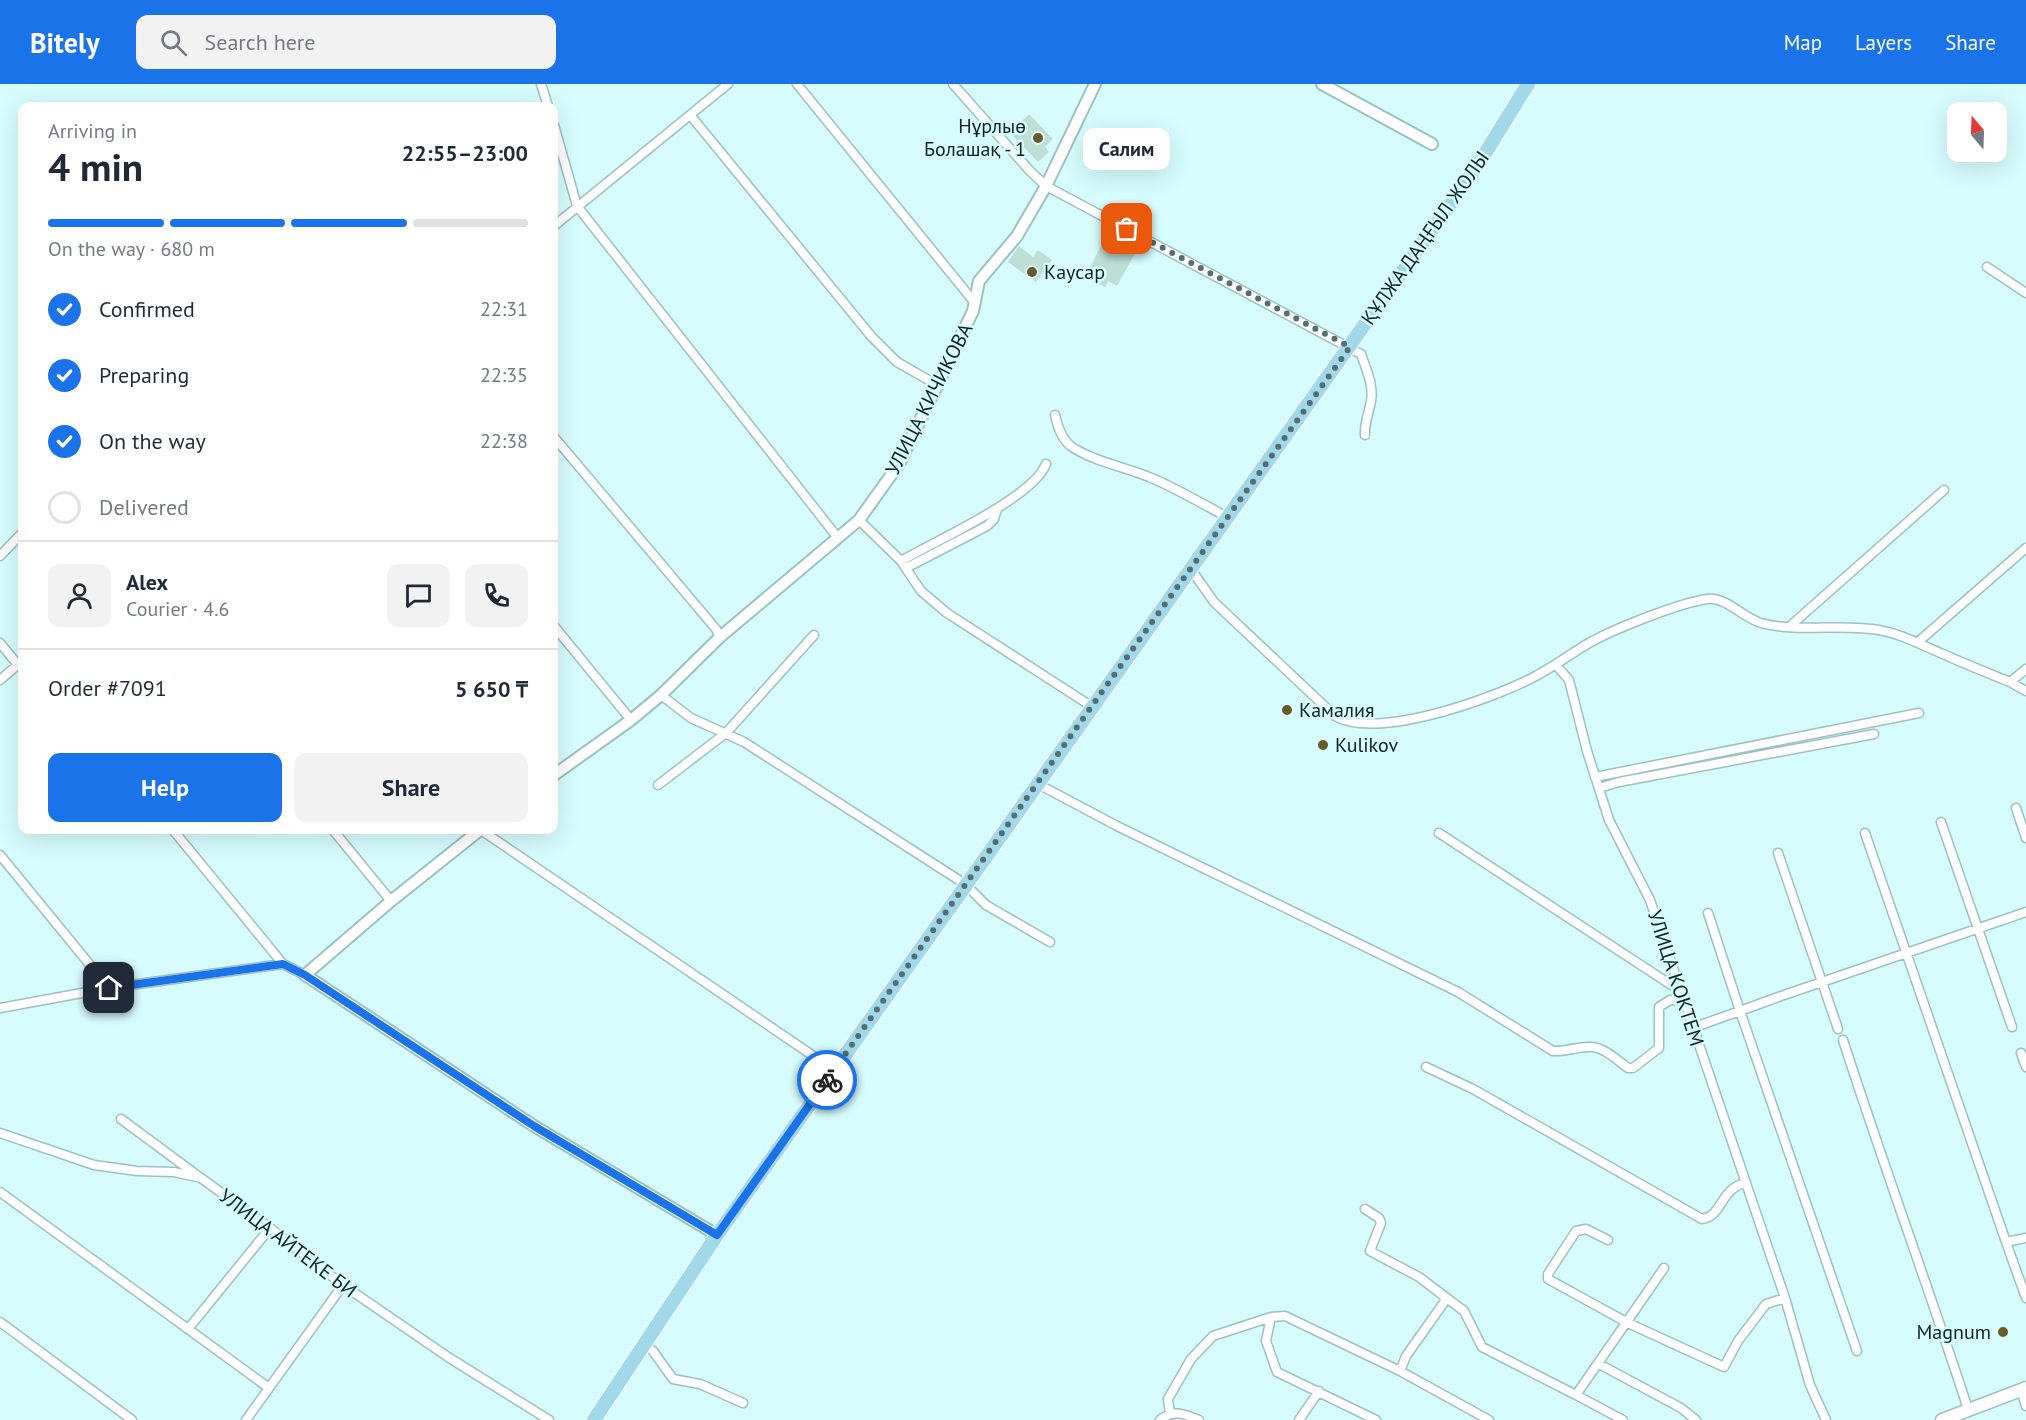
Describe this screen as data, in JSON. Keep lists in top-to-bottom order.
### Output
{
  "streets": {
    "main road": ["ҚҰЛЖА ДАҢҒЫЛ ЖОЛЫ"],
    "street": ["УЛИЦА КИЧИКОВА", "УЛИЦА КОКТЕМ", "УЛИЦА АЙТЕКЕ БИ"]
  },
  "places": [
    "Нұрлыө Болашақ - 1",
    "Салим",
    "Каусар",
    "Камалия",
    "Kulikov",
    "Magnum"
  ],
  "north": "top",
  "page": {
    "header": "Bitely",
    "search": "Search here",
    "nav": ["Map", "Layers", "Share"],
    "heading": ["4 min", "Arriving in", "22:55–23:00"],
    "panel": [
      "Alex",
      "Courier · 4.6",
      "Order #7091",
      "5 650 ₸"
    ],
    "bubble": "Салим",
    "bar": "On the way · 680 m",
    "list": [
      ["Confirmed", "22:31"],
      ["Preparing", "22:35"],
      ["On the way", "22:38"],
      "Delivered"
    ],
    "buttons": ["Help", "Share"]
  }
}
